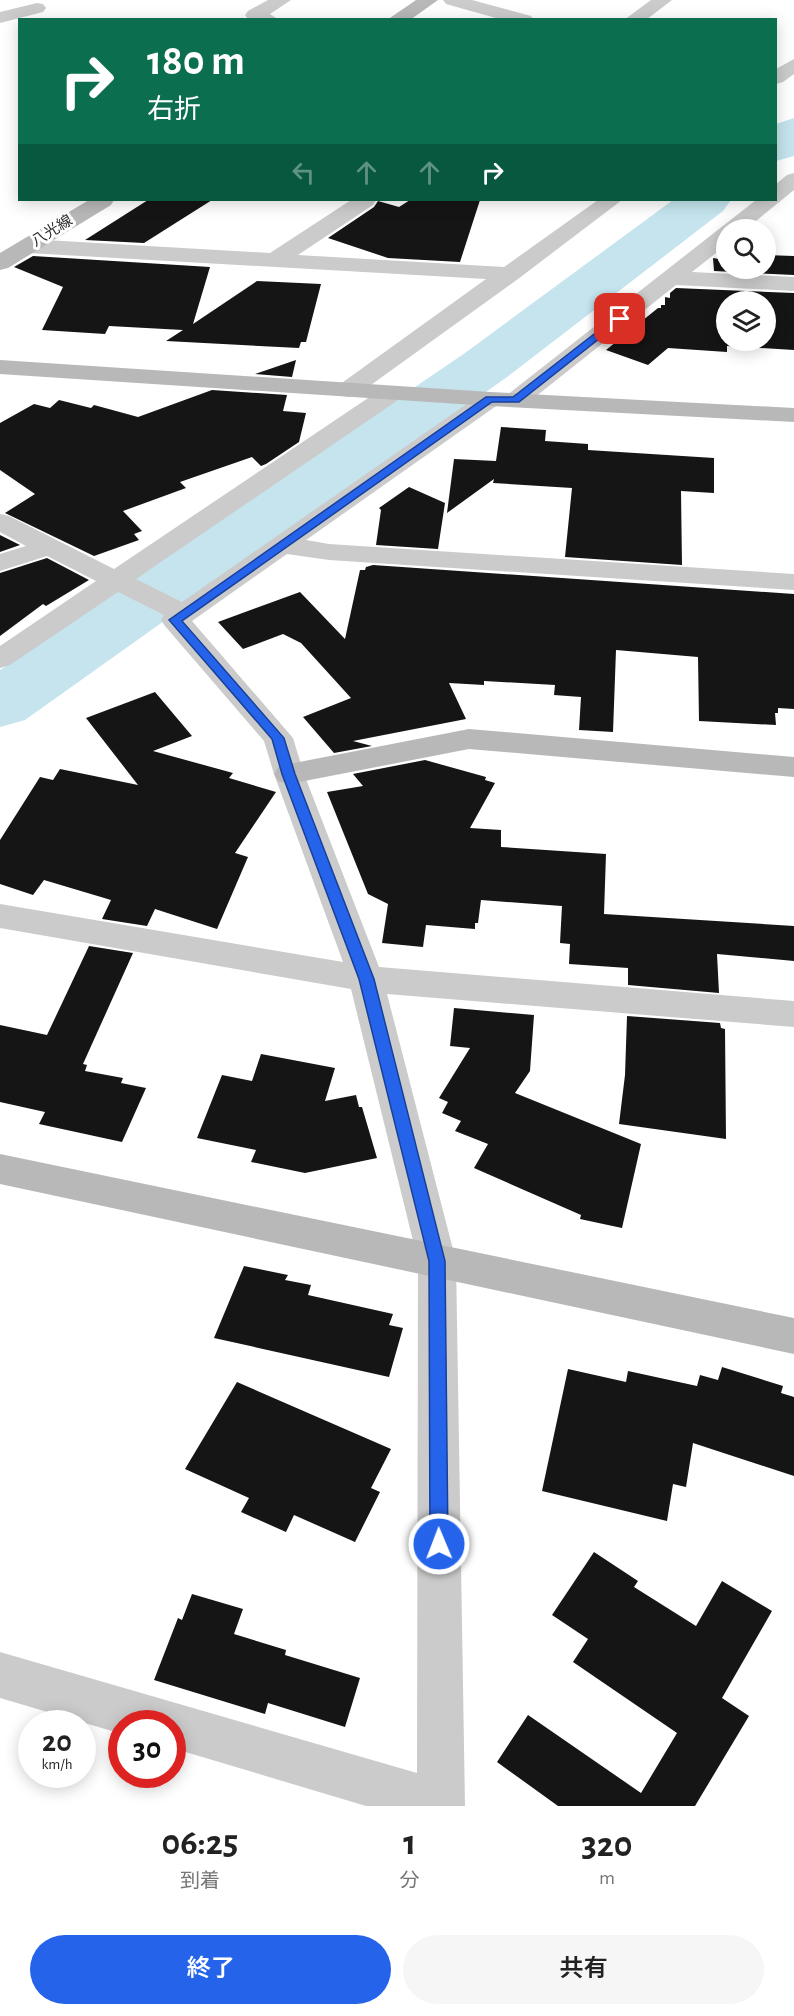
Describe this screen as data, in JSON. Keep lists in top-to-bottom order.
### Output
{
  "streets": {
    "street": ["八光線"]
  },
  "page": {
    "turn": ["180 m", "右折"],
    "speed": "20 km/h",
    "limit": "30",
    "eta": [
      "06:25",
      "到着",
      "1",
      "分",
      "320",
      "m"
    ],
    "buttons": ["終了", "共有"]
  }
}
